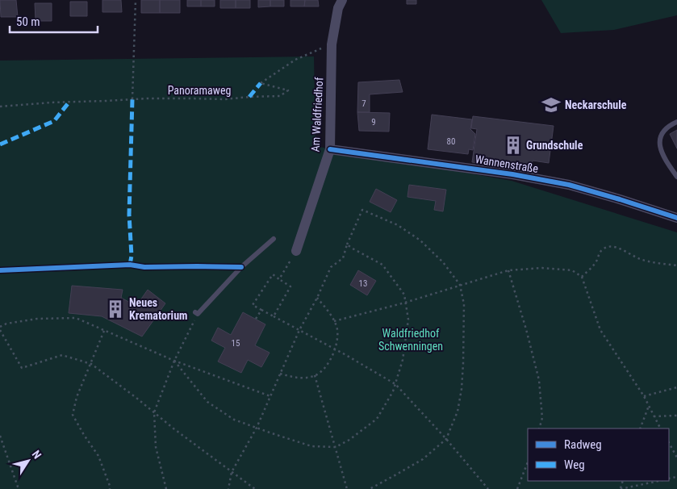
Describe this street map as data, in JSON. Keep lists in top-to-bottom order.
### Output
{
  "streets": {
    "street": ["Am Waldfriedhof", "Wannenstraße"],
    "path": ["Panoramaweg"]
  },
  "crossings": [
    ["Panoramaweg", "Am Waldfriedhof"],
    ["Am Waldfriedhof", "Wannenstraße"]
  ],
  "parks": ["Waldfriedhof Schwenningen"],
  "places": {
    "school or university": ["Neckarschule"],
    "building": ["Grundschule", "Neues Krematorium"]
  },
  "house_numbers": [
    "7",
    "9",
    "80",
    "13",
    "15"
  ],
  "legend": ["Radweg", "Weg"],
  "scale_bar": "50 m",
  "north": "top right"
}
